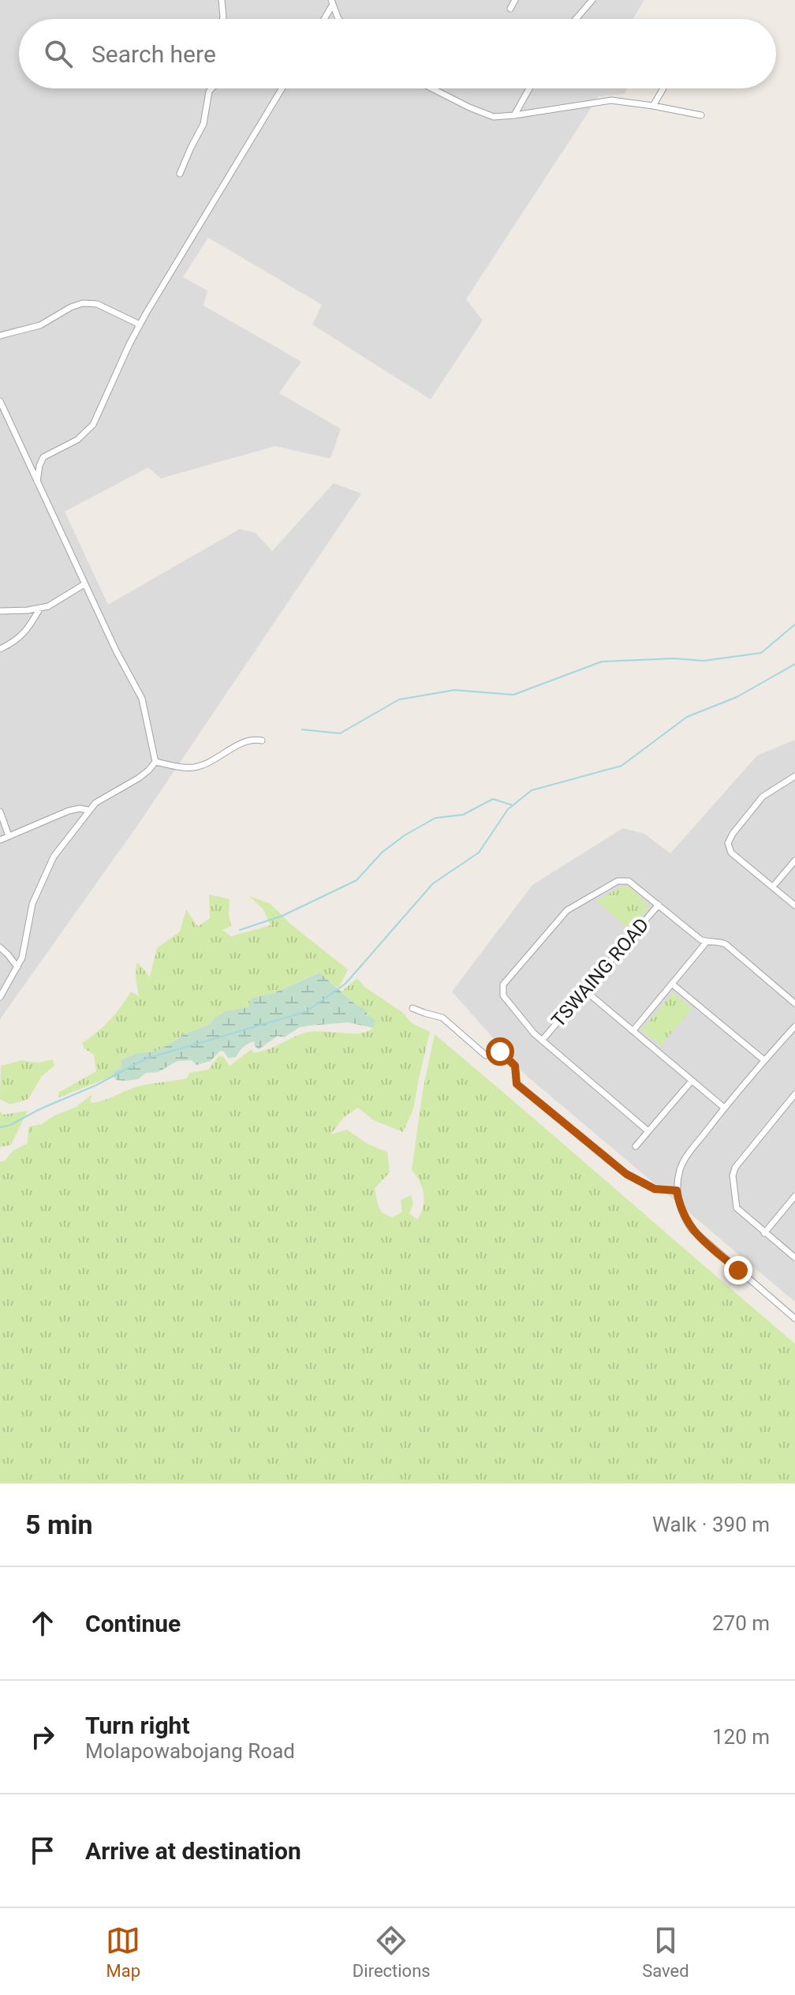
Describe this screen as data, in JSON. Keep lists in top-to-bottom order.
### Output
{
  "streets": {
    "street": ["TSWAING ROAD"]
  },
  "page": {
    "search": "Search here",
    "heading": ["5 min", "Walk · 390 m"],
    "list": [
      ["Continue", "270 m"],
      ["Turn right", "Molapowabojang Road", "120 m"],
      "Arrive at destination"
    ],
    "nav": ["Map", "Directions", "Saved"]
  }
}
